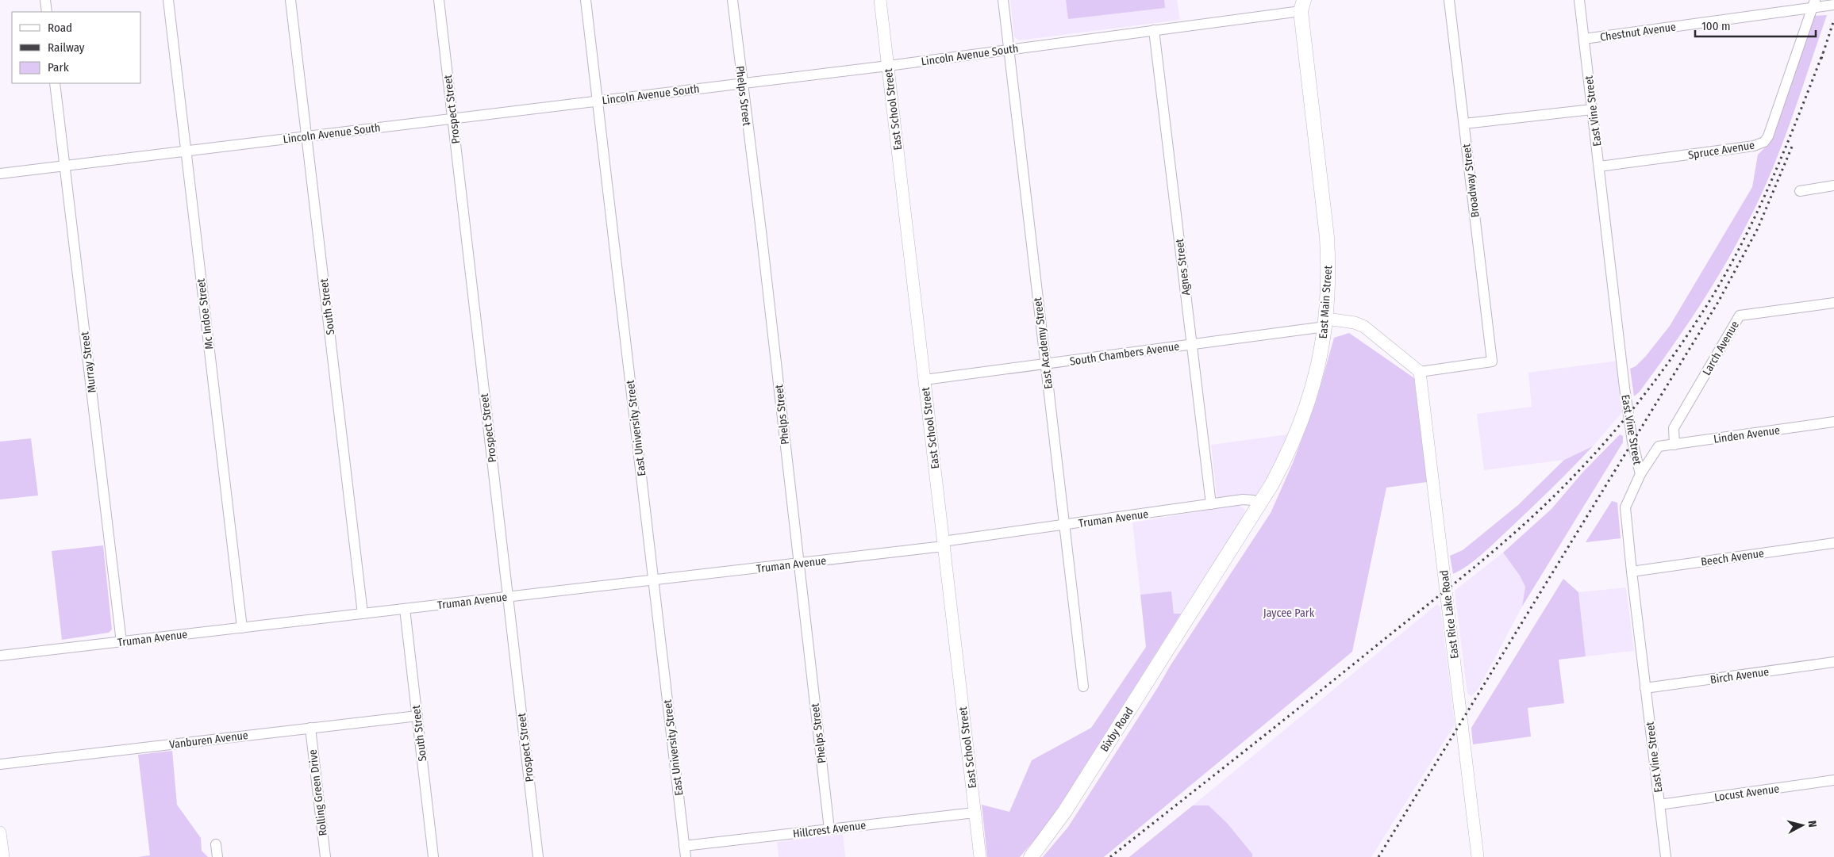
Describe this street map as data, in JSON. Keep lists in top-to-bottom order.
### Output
{
  "streets": {
    "main road": ["East Main Street", "Bixby Road"],
    "street": [
      "Chestnut Avenue",
      "Lincoln Avenue South",
      "Phelps Street",
      "Prospect Street",
      "East School Street",
      "East Vine Street",
      "Spruce Avenue",
      "Broadway Street",
      "Agnes Street",
      "South Street",
      "Mc Indoe Street",
      "East Academy Street",
      "Larch Avenue",
      "South Chambers Avenue",
      "Murray Street",
      "East University Street",
      "Linden Avenue",
      "Truman Avenue",
      "Beech Avenue",
      "East Rice Lake Road",
      "Birch Avenue",
      "Vanburen Avenue",
      "Rolling Green Drive",
      "Locust Avenue",
      "Hillcrest Avenue"
    ]
  },
  "crossings": [
    ["Chestnut Avenue", "East Vine Street"],
    ["Chestnut Avenue", "Spruce Avenue"],
    ["Lincoln Avenue South", "Phelps Street"],
    ["Lincoln Avenue South", "Prospect Street"],
    ["Lincoln Avenue South", "East School Street"],
    ["Lincoln Avenue South", "Agnes Street"],
    ["Lincoln Avenue South", "East Main Street"],
    ["Lincoln Avenue South", "South Street"],
    ["Lincoln Avenue South", "Mc Indoe Street"],
    ["Lincoln Avenue South", "East Academy Street"],
    ["Lincoln Avenue South", "Murray Street"],
    ["Lincoln Avenue South", "East University Street"],
    ["Phelps Street", "Truman Avenue"],
    ["Phelps Street", "Hillcrest Avenue"],
    ["Prospect Street", "Truman Avenue"],
    ["East School Street", "South Chambers Avenue"],
    ["East School Street", "Truman Avenue"],
    ["East School Street", "Hillcrest Avenue"],
    ["East Vine Street", "Spruce Avenue"],
    ["East Vine Street", "Linden Avenue"],
    ["East Vine Street", "Beech Avenue"],
    ["East Vine Street", "Birch Avenue"],
    ["East Vine Street", "Locust Avenue"],
    ["Broadway Street", "South Chambers Avenue"],
    ["Broadway Street", "East Rice Lake Road"],
    ["Agnes Street", "South Chambers Avenue"],
    ["Agnes Street", "Truman Avenue"],
    ["East Main Street", "South Chambers Avenue"],
    ["East Main Street", "Truman Avenue"],
    ["East Main Street", "Bixby Road"],
    ["South Street", "Truman Avenue"],
    ["South Street", "Vanburen Avenue"],
    ["Mc Indoe Street", "Truman Avenue"],
    ["East Academy Street", "South Chambers Avenue"],
    ["East Academy Street", "Truman Avenue"],
    ["Larch Avenue", "Linden Avenue"],
    ["South Chambers Avenue", "East Rice Lake Road"],
    ["Murray Street", "Truman Avenue"],
    ["East University Street", "Truman Avenue"],
    ["East University Street", "Hillcrest Avenue"],
    ["Vanburen Avenue", "Rolling Green Drive"]
  ],
  "parks": ["Jaycee Park"],
  "legend": ["Road", "Railway", "Park"],
  "scale_bar": "100 m",
  "north": "right"
}
